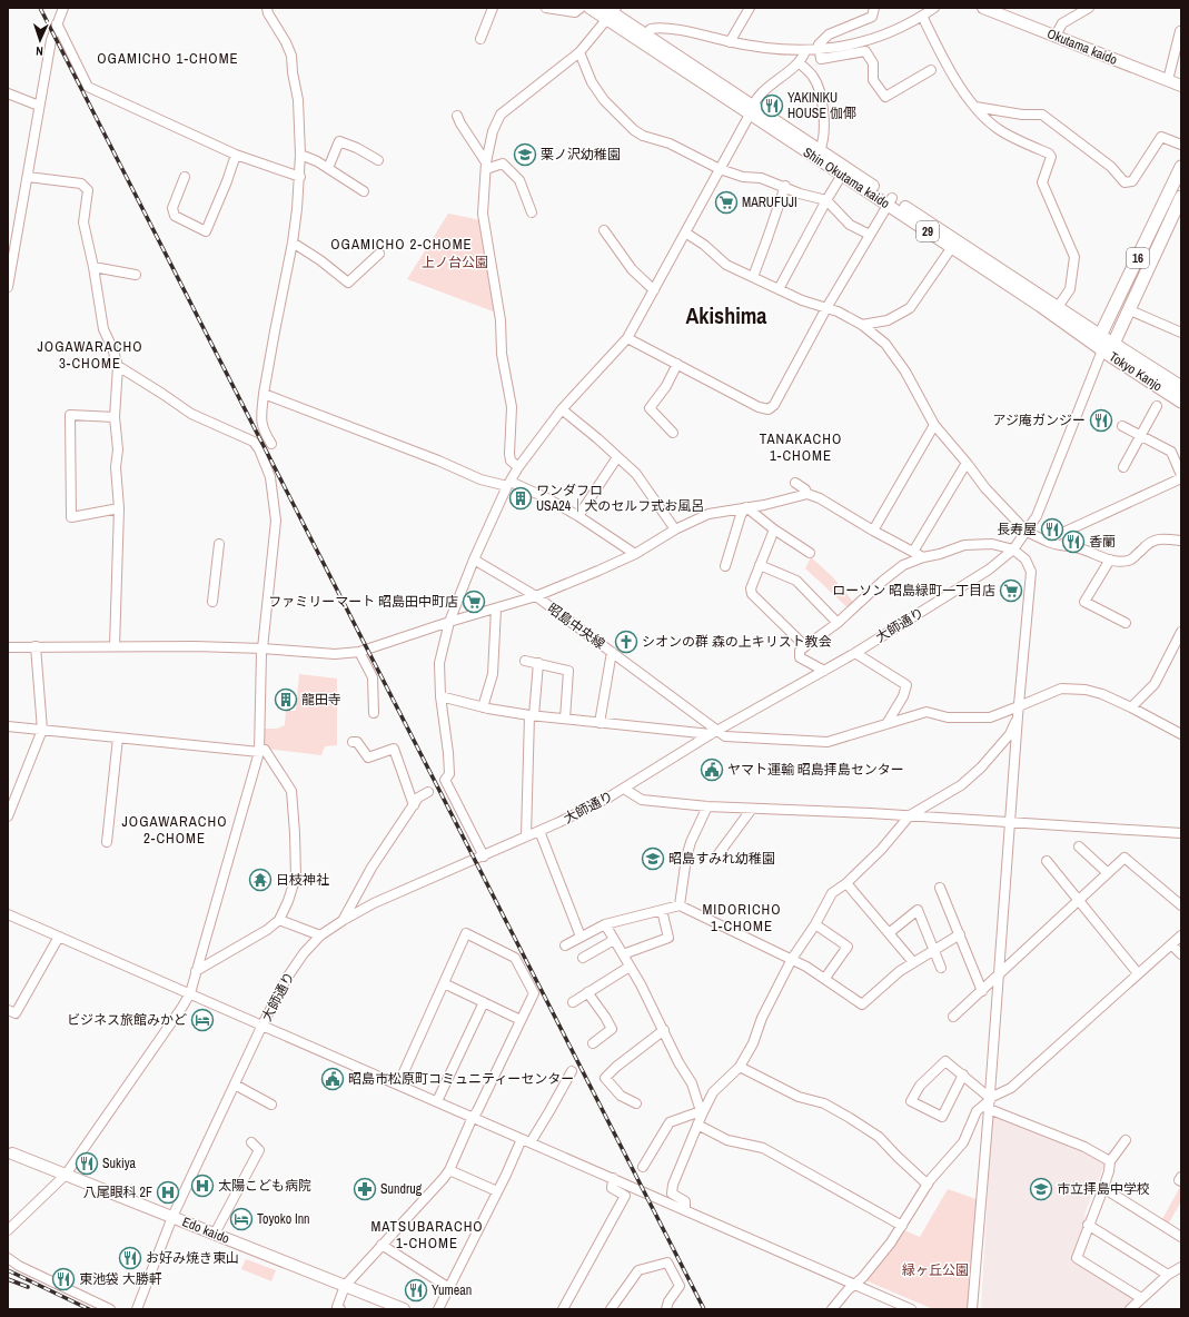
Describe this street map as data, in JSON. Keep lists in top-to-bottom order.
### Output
{
  "streets": {
    "highway": ["16", "Tokyo Kanjo"],
    "main road": [
      "Okutama kaido",
      "Shin Okutama kaido",
      "29",
      "Edo kaido"
    ],
    "street": ["大師通り", "昭島中央線"]
  },
  "crossings": [
    ["Shin Okutama kaido", "Tokyo Kanjo"],
    ["Shin Okutama kaido", "大師通り"],
    ["Tokyo Kanjo", "大師通り"],
    ["大師通り", "昭島中央線"],
    ["大師通り", "Edo kaido"]
  ],
  "districts": [
    "OGAMICHO 1-CHOME",
    "OGAMICHO 2-CHOME",
    "Akishima",
    "JOGAWARACHO 3-CHOME",
    "TANAKACHO 1-CHOME",
    "JOGAWARACHO 2-CHOME",
    "MIDORICHO 1-CHOME",
    "MATSUBARACHO 1-CHOME"
  ],
  "parks": ["上ノ台公園", "緑ヶ丘公園"],
  "places": {
    "restaurant": [
      "YAKINIKU HOUSE 伽倻",
      "アジ庵ガンジー",
      "長寿屋",
      "香蘭",
      "Sukiya",
      "お好み焼き東山",
      "東池袋 大勝軒",
      "Yumean"
    ],
    "school or university": ["栗ノ沢幼稚園", "昭島すみれ幼稚園", "市立拝島中学校"],
    "supermarket": ["MARUFUJI", "ローソン 昭島緑町一丁目店", "ファミリーマート 昭島田中町店"],
    "building": ["ワンダフロ USA24｜犬のセルフ式お風呂", "龍田寺"],
    "church": ["シオンの群 森の上キリスト教会"],
    "public building": ["ヤマト運輸 昭島拝島センター", "昭島市松原町コミュニティーセンター"],
    "temple": ["日枝神社"],
    "hotel": ["ビジネス旅館みかど", "Toyoko Inn"],
    "hospital": ["太陽こども病院", "八尾眼科 2F"],
    "pharmacy": ["Sundrug"]
  },
  "north": "bottom"
}
